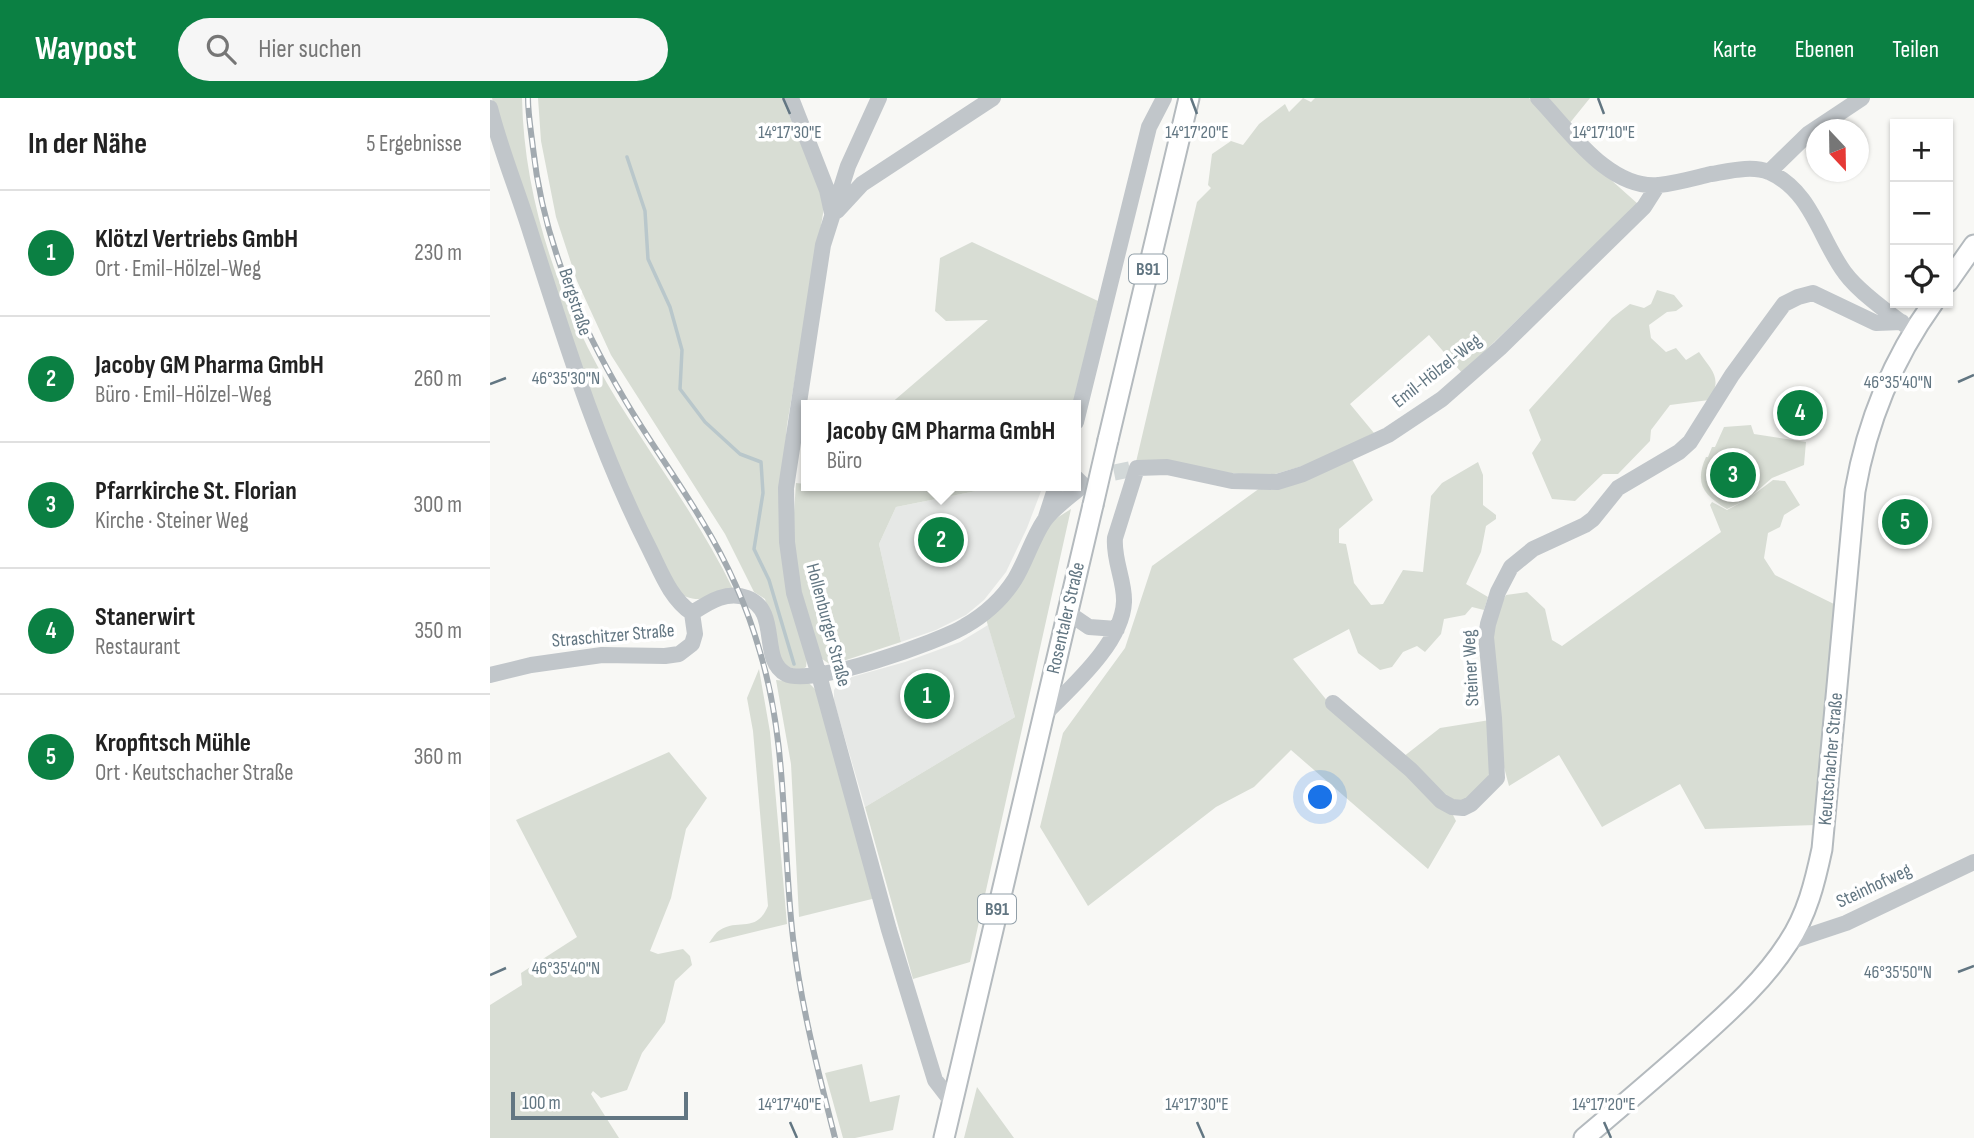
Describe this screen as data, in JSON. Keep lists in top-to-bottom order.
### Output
{
  "streets": {
    "main road": ["B91", "Rosentaler Straße", "Keutschacher Straße"],
    "street": [
      "Bergstraße",
      "Emil-Hölzel-Weg",
      "Hollenburger Straße",
      "Straschitzer Straße",
      "Steiner Weg",
      "Steinhofweg"
    ]
  },
  "crossings": [
    ["Bergstraße", "Straschitzer Straße"],
    ["Emil-Hölzel-Weg", "Rosentaler Straße"],
    ["Rosentaler Straße", "Hollenburger Straße"],
    ["Hollenburger Straße", "Straschitzer Straße"],
    ["Steiner Weg", "Keutschacher Straße"],
    ["Keutschacher Straße", "Steinhofweg"]
  ],
  "scale_bar": "100 m",
  "north": "bottom",
  "page": {
    "header": "Waypost",
    "search": "Hier suchen",
    "nav": ["Karte", "Ebenen", "Teilen"],
    "heading": ["In der Nähe", "5 Ergebnisse"],
    "map_buttons": ["+", "−"],
    "list": [
      {
        "mark": "1",
        "name": "Klötzl Vertriebs GmbH",
        "note": "Ort · Emil-Hölzel-Weg",
        "value": "230 m"
      },
      {
        "mark": "2",
        "name": "Jacoby GM Pharma GmbH",
        "note": "Büro · Emil-Hölzel-Weg",
        "value": "260 m"
      },
      {
        "mark": "3",
        "name": "Pfarrkirche St. Florian",
        "note": "Kirche · Steiner Weg",
        "value": "300 m"
      },
      {
        "mark": "4",
        "name": "Stanerwirt",
        "note": "Restaurant",
        "value": "350 m"
      },
      {
        "mark": "5",
        "name": "Kropfitsch Mühle",
        "note": "Ort · Keutschacher Straße",
        "value": "360 m"
      }
    ],
    "pins": [
      "4",
      "3",
      "5",
      "2",
      "1"
    ],
    "popup": ["Jacoby GM Pharma GmbH", "Büro"],
    "scale": "100 m"
  },
  "coordinates": [
    "14°17'30\"E",
    "14°17'20\"E",
    "14°17'10\"E",
    "46°35'30\"N",
    "46°35'40\"N",
    "46°35'50\"N",
    "14°17'40\"E"
  ]
}
